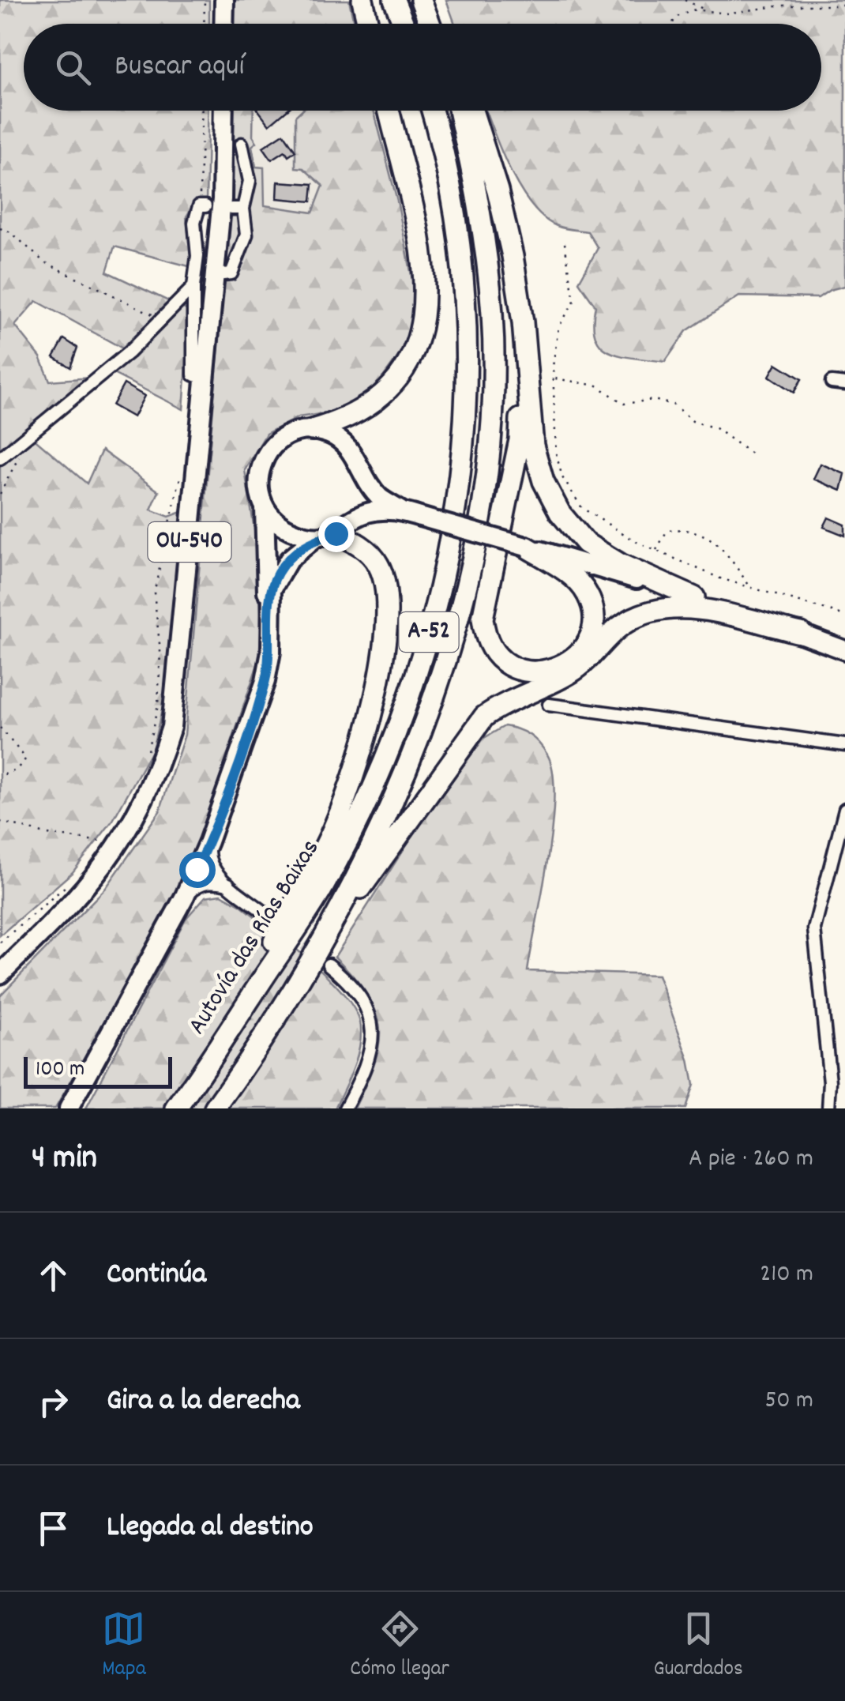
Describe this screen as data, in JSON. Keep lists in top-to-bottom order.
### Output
{
  "streets": {
    "highway": ["A-52", "Autovía das Rías Baixas"],
    "main road": ["OU-540"]
  },
  "scale_bar": "100 m",
  "page": {
    "search": "Buscar aquí",
    "scale": "100 m",
    "heading": ["4 min", "A pie · 260 m"],
    "list": [
      ["Continúa", "210 m"],
      ["Gira a la derecha", "50 m"],
      "Llegada al destino"
    ],
    "nav": ["Mapa", "Cómo llegar", "Guardados"]
  }
}
